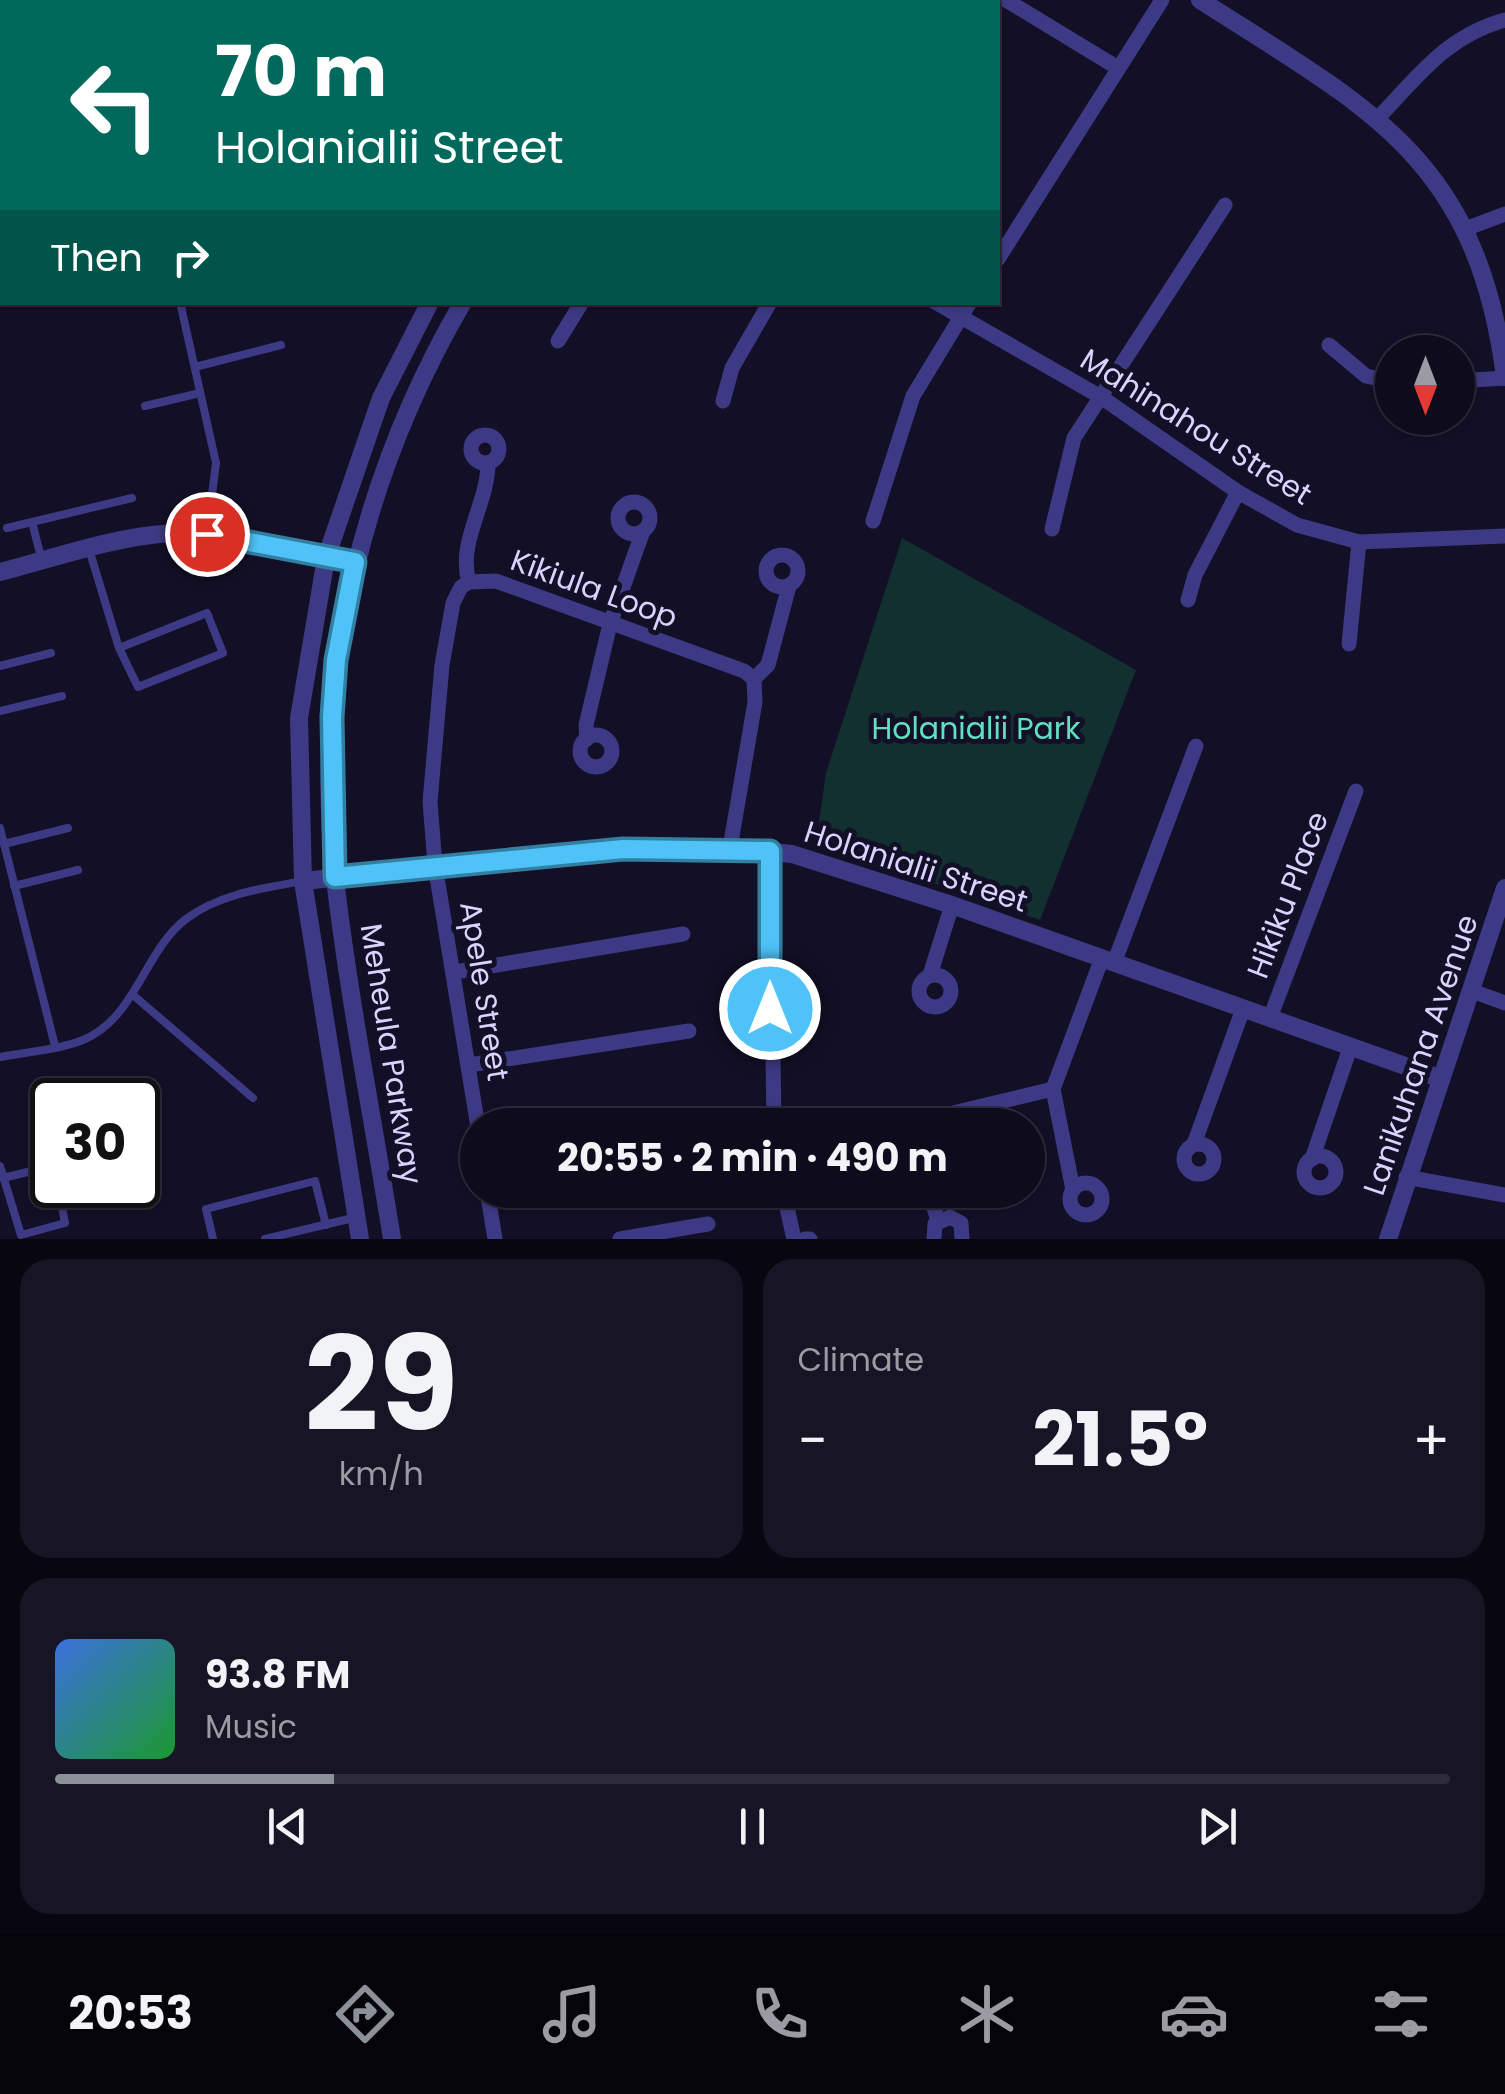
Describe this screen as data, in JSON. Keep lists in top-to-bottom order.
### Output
{
  "streets": {
    "street": [
      "Mahinahou Street",
      "Kikiula Loop",
      "Holanialii Street",
      "Hikiku Place",
      "Apele Street",
      "Meheula Parkway",
      "Lanikuhana Avenue"
    ]
  },
  "crossings": [
    ["Kikiula Loop", "Holanialii Street"],
    ["Kikiula Loop", "Apele Street"],
    ["Holanialii Street", "Hikiku Place"],
    ["Holanialii Street", "Apele Street"],
    ["Holanialii Street", "Meheula Parkway"],
    ["Holanialii Street", "Lanikuhana Avenue"]
  ],
  "parks": ["Holanialii Park"],
  "north": "bottom",
  "page": {
    "turn": ["70 m", "Holanialii Street"],
    "then": "Then",
    "limit": "30",
    "trip": "20:55 · 2 min · 490 m",
    "tile": [
      ["29", "km/h"],
      "Climate"
    ],
    "heat": ["−", "21.5°", "+"],
    "song": ["93.8 FM", "Music"],
    "tabs": "20:53"
  }
}
